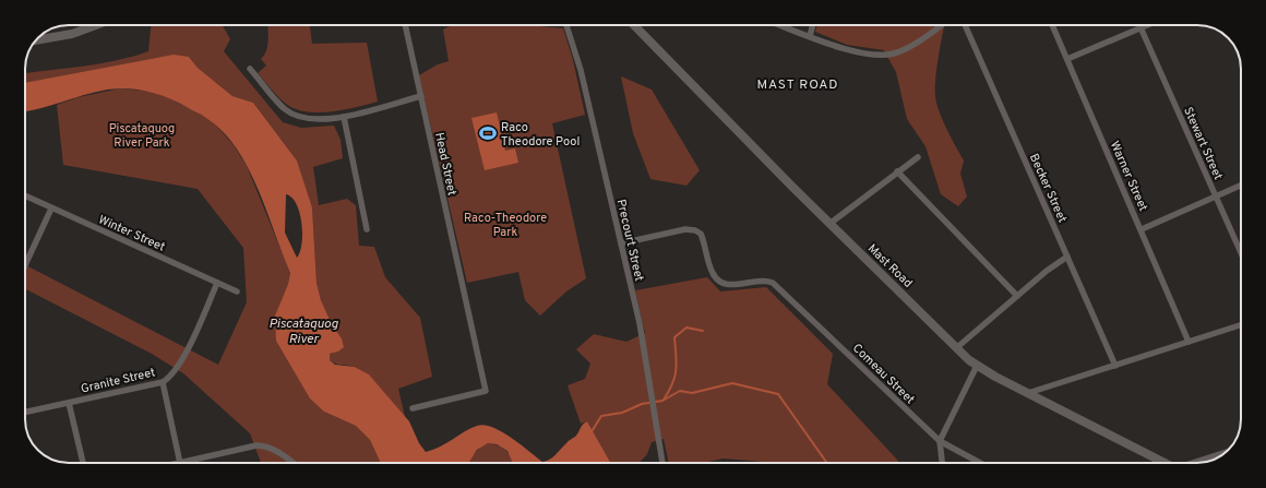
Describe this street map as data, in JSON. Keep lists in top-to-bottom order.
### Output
{
  "streets": {
    "main road": ["Mast Road"],
    "street": [
      "Stewart Street",
      "Head Street",
      "Warner Street",
      "Becker Street",
      "Winter Street",
      "Precourt Street",
      "Comeau Street",
      "Granite Street"
    ]
  },
  "crossings": [
    ["Winter Street", "Granite Street"],
    ["Precourt Street", "Comeau Street"]
  ],
  "districts": ["MAST ROAD"],
  "water": ["Piscataquog River"],
  "parks": ["Piscataquog River Park", "Raco-Theodore Park"],
  "places": {
    "sports": ["Raco Theodore Pool"]
  }
}
